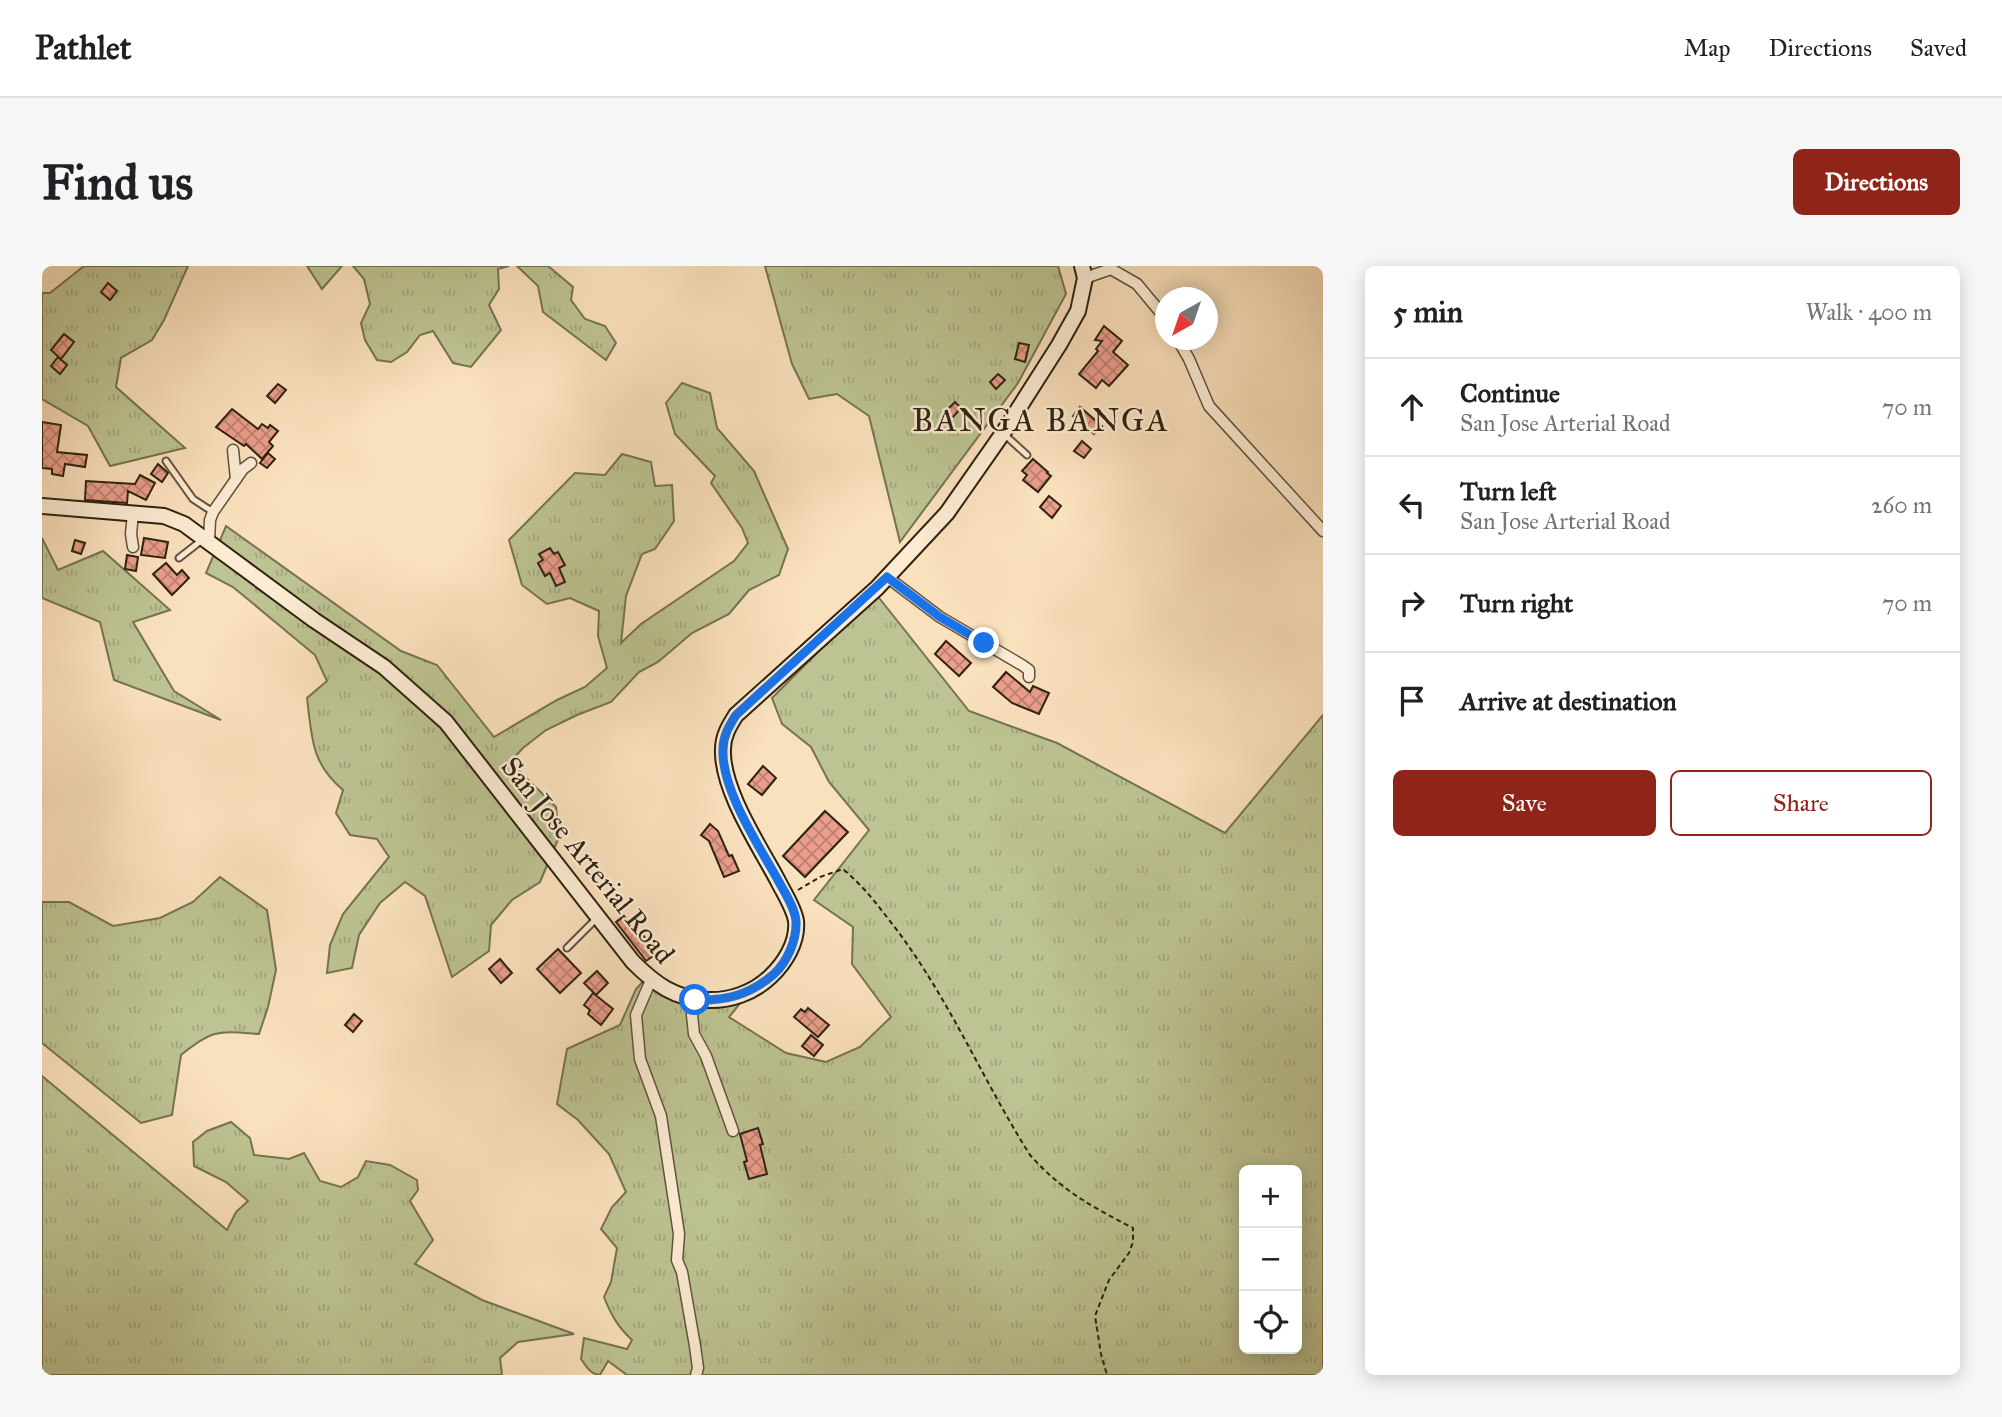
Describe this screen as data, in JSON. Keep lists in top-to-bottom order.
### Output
{
  "streets": {
    "main road": ["San Jose Arterial Road"]
  },
  "districts": ["BANGA BANGA"],
  "north": "bottom left",
  "page": {
    "header": "Pathlet",
    "nav": ["Map", "Directions", "Saved"],
    "buttons": [
      "Directions",
      ["Save", "Share"]
    ],
    "title": "Find us",
    "heading": ["5 min", "Walk · 400 m"],
    "list": [
      ["Continue", "San Jose Arterial Road", "70 m"],
      ["Turn left", "San Jose Arterial Road", "260 m"],
      ["Turn right", "70 m"],
      "Arrive at destination"
    ],
    "map_buttons": ["+", "−"]
  }
}
